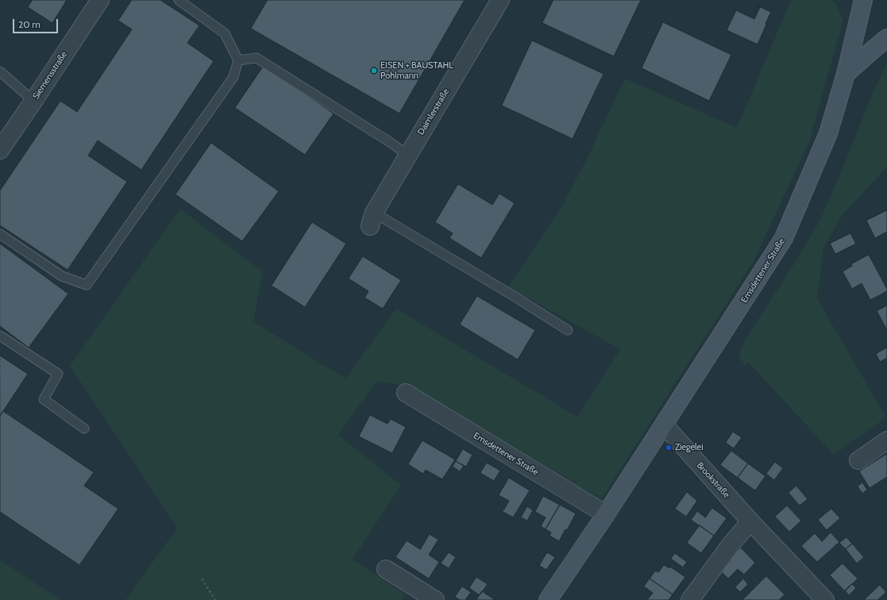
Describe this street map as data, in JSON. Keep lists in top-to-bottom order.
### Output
{
  "streets": {
    "main road": ["Emsdettener Straße"],
    "street": ["Siemensstraße", "Daimlerstraße", "Brookstraße"]
  },
  "crossings": [
    ["Emsdettener Straße", "Brookstraße"]
  ],
  "places": ["EISEN + BAUSTAHL Pohlmann", "Ziegelei"],
  "scale_bar": "20 m"
}
